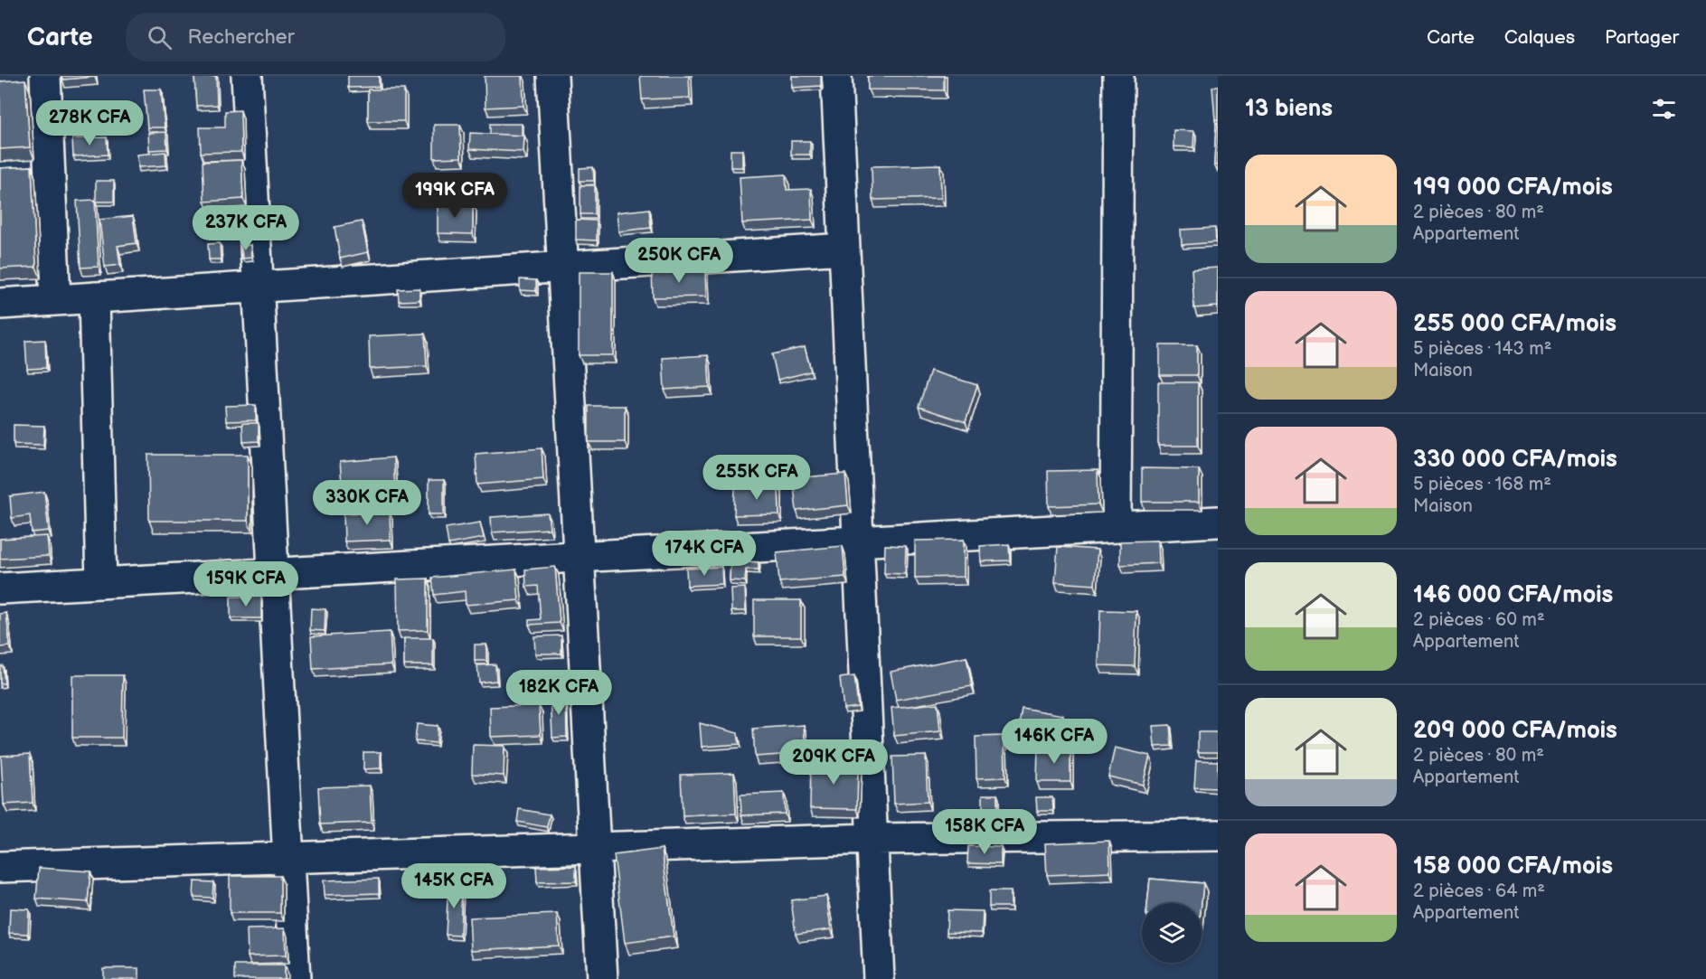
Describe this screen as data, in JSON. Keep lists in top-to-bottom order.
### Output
{
  "page": {
    "header": "Carte",
    "search": "Rechercher",
    "nav": ["Carte", "Calques", "Partager"],
    "heading": "13 biens",
    "price": [
      "278K CFA",
      "199K CFA",
      "237K CFA",
      "250K CFA",
      "255K CFA",
      "330K CFA",
      "174K CFA",
      "159K CFA",
      "182K CFA",
      "146K CFA",
      "209K CFA",
      "158K CFA",
      "145K CFA"
    ],
    "list": [
      {
        "name": "199 000 CFA/mois",
        "note": "2 pièces · 80 m² · Appartement"
      },
      {
        "name": "255 000 CFA/mois",
        "note": "5 pièces · 143 m² · Maison"
      },
      {
        "name": "330 000 CFA/mois",
        "note": "5 pièces · 168 m² · Maison"
      },
      {
        "name": "146 000 CFA/mois",
        "note": "2 pièces · 60 m² · Appartement"
      },
      {
        "name": "209 000 CFA/mois",
        "note": "2 pièces · 80 m² · Appartement"
      },
      {
        "name": "158 000 CFA/mois",
        "note": "2 pièces · 64 m² · Appartement"
      }
    ]
  }
}
